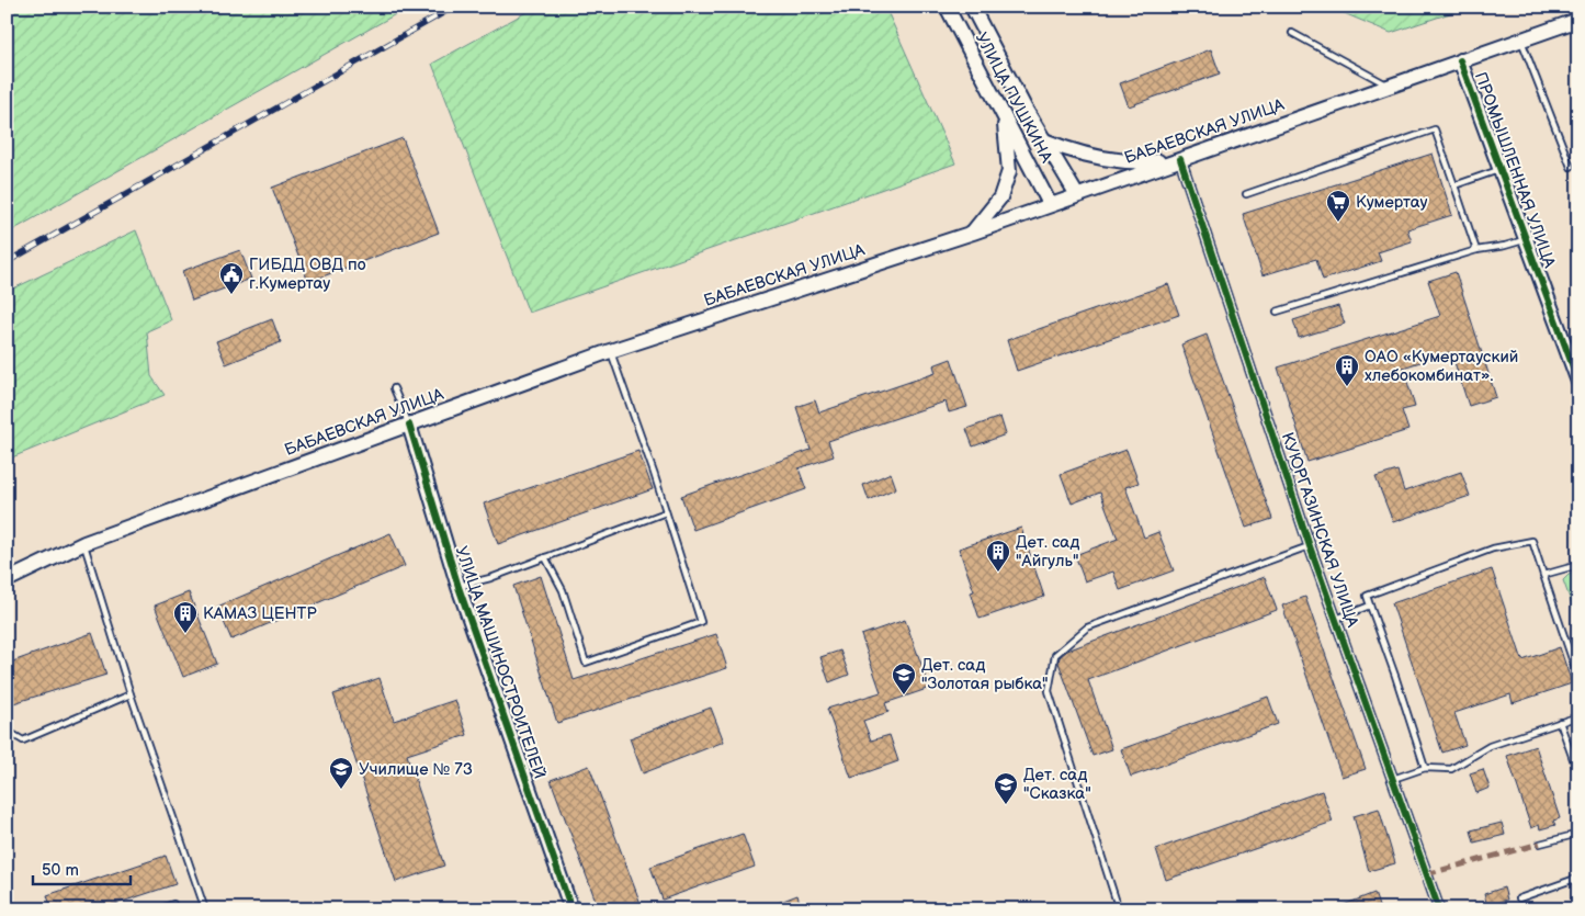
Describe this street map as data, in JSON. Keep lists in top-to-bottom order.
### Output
{
  "streets": {
    "main road": [
      "УЛИЦА ПУШКИНА",
      "БАБАЕВСКАЯ УЛИЦА",
      "ПРОМЫШЛЕННАЯ УЛИЦА",
      "УЛИЦА МАШИНОСТРОИТЕЛЕЙ"
    ],
    "street": ["КУЮРГАЗИНСКАЯ УЛИЦА"]
  },
  "crossings": [
    ["УЛИЦА ПУШКИНА", "БАБАЕВСКАЯ УЛИЦА"],
    ["БАБАЕВСКАЯ УЛИЦА", "ПРОМЫШЛЕННАЯ УЛИЦА"],
    ["БАБАЕВСКАЯ УЛИЦА", "КУЮРГАЗИНСКАЯ УЛИЦА"],
    ["БАБАЕВСКАЯ УЛИЦА", "УЛИЦА МАШИНОСТРОИТЕЛЕЙ"]
  ],
  "places": {
    "supermarket": ["Кумертау"],
    "public building": ["ГИБДД ОВД по г.Кумертау"],
    "building": ["ОАО «Кумертауский хлебокомбинат».", "Дет. сад \"Айгуль\"", "КАМАЗ ЦЕНТР"],
    "school or university": ["Дет. сад \"Золотая рыбка\"", "Училище № 73", "Дет. сад \"Сказка\""]
  },
  "scale_bar": "50 m"
}
